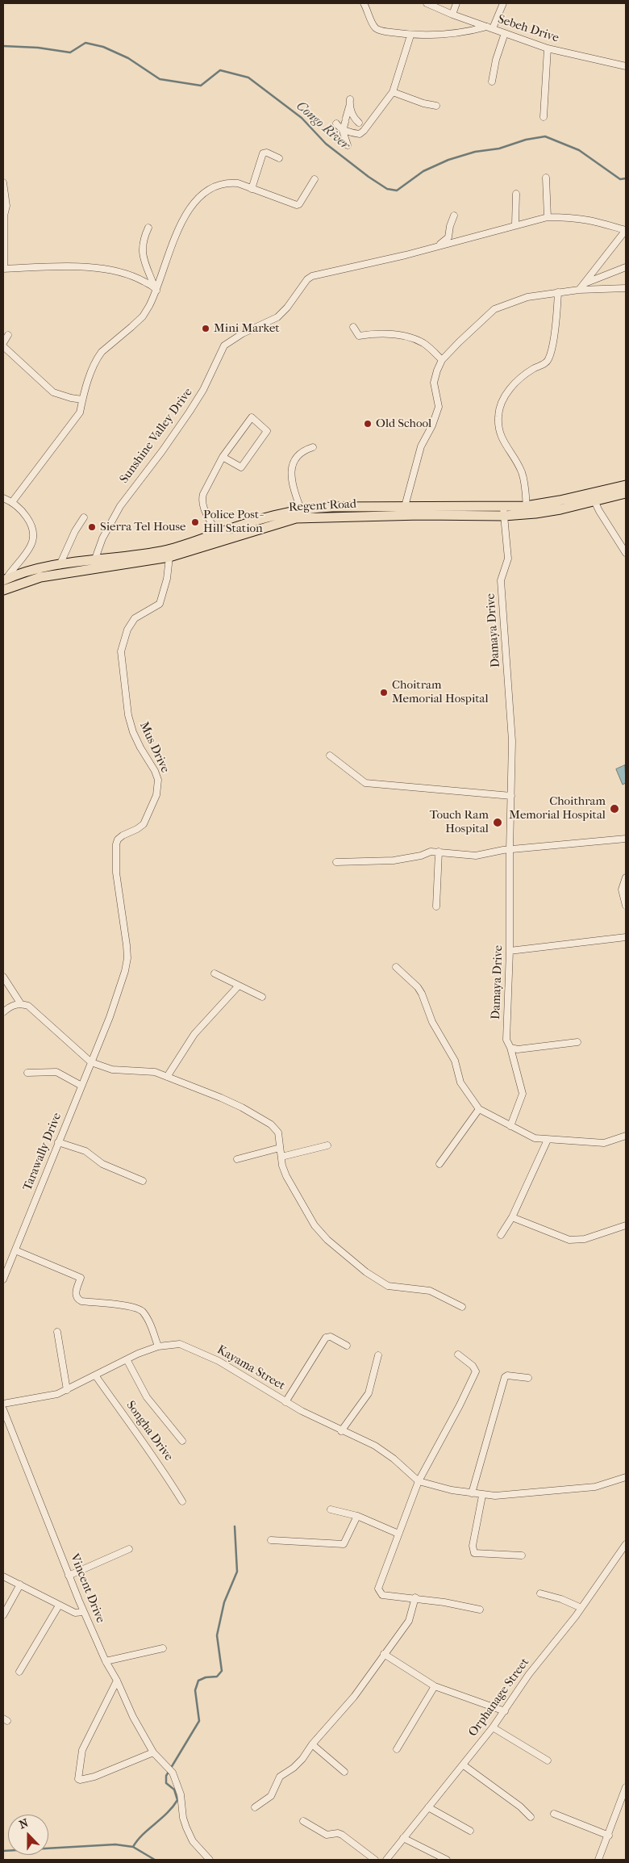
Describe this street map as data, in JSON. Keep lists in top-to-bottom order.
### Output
{
  "streets": {
    "main road": ["Regent Road"],
    "street": [
      "Sebeh Drive",
      "Sunshine Valley Drive",
      "Damaya Drive",
      "Mus Drive",
      "Tarawally Drive",
      "Kayama Street",
      "Songha Drive",
      "Vincent Drive",
      "Orphanage Street"
    ]
  },
  "crossings": [
    ["Sunshine Valley Drive", "Regent Road"],
    ["Regent Road", "Damaya Drive"],
    ["Regent Road", "Mus Drive"],
    ["Mus Drive", "Tarawally Drive"],
    ["Kayama Street", "Songha Drive"]
  ],
  "water": ["Congo River"],
  "places": [
    "Mini Market",
    "Old School",
    "Police Post- Hill Station",
    "Sierra Tel House",
    "Choitram Memorial Hospital",
    "Choithram Memorial Hospital",
    "Touch Ram Hospital"
  ],
  "north": "top"
}
